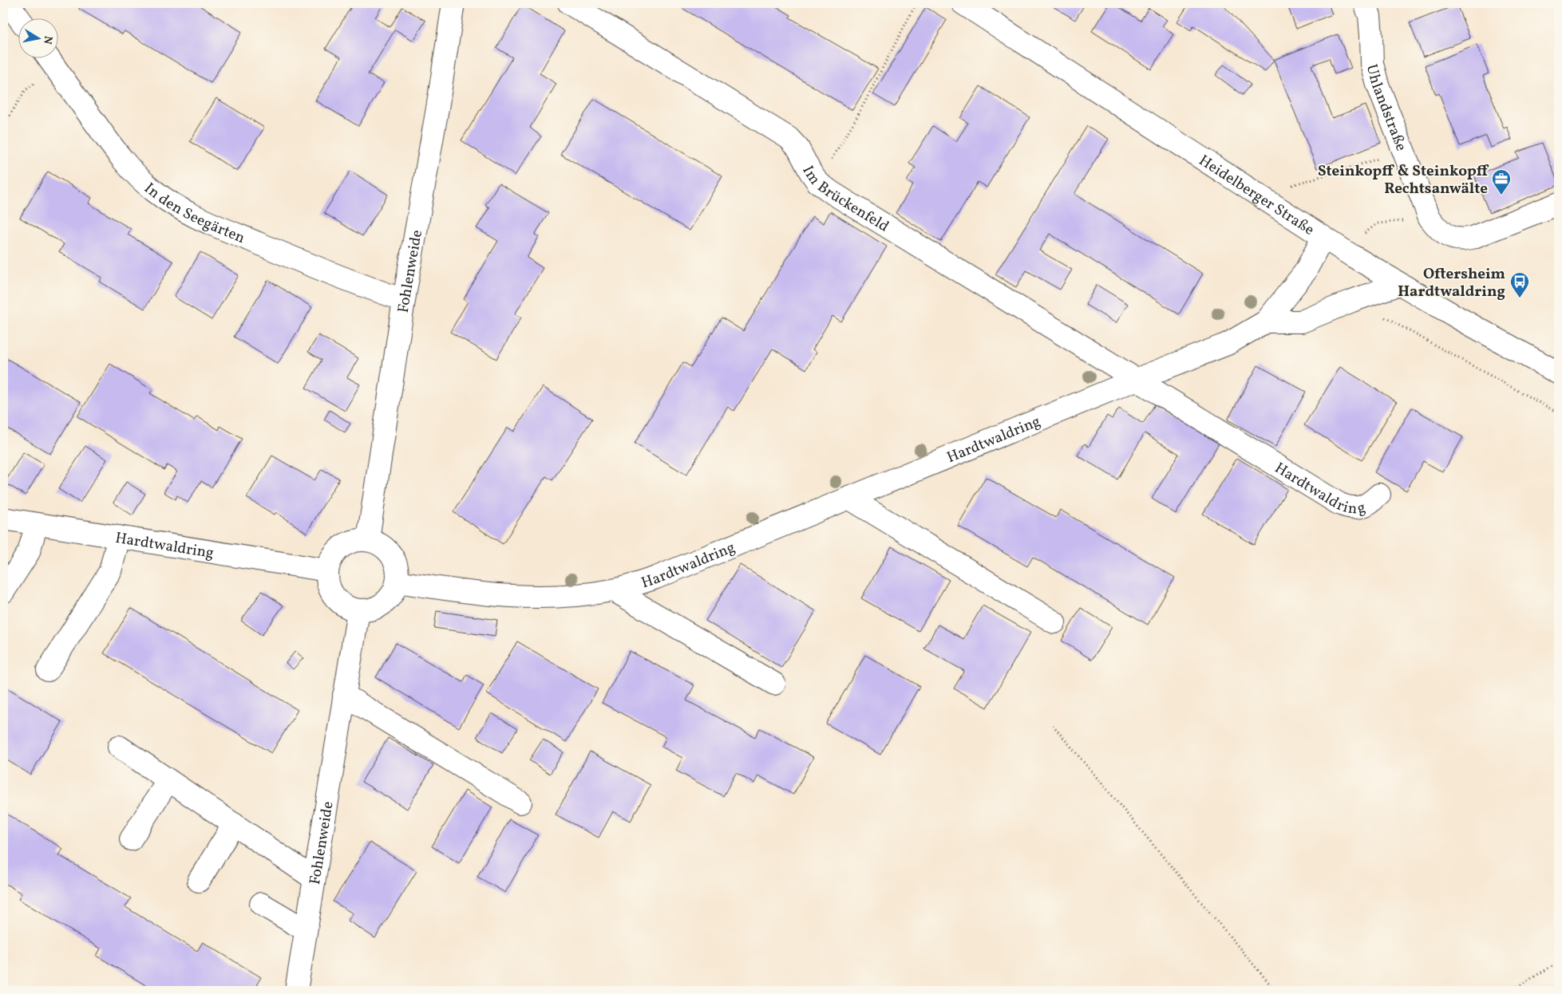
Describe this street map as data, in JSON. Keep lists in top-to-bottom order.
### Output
{
  "streets": {
    "street": [
      "Uhlandstraße",
      "Heidelberger Straße",
      "Im Brückenfeld",
      "In den Seegärten",
      "Fohlenweide",
      "Hardtwaldring"
    ]
  },
  "crossings": [
    ["Heidelberger Straße", "Hardtwaldring"],
    ["Im Brückenfeld", "Hardtwaldring"],
    ["In den Seegärten", "Fohlenweide"],
    ["Fohlenweide", "Hardtwaldring"]
  ],
  "places": {
    "office": ["Steinkopff & Steinkopff Rechtsanwälte"],
    "bus stop": ["Oftersheim Hardtwaldring"]
  },
  "north": "right"
}
